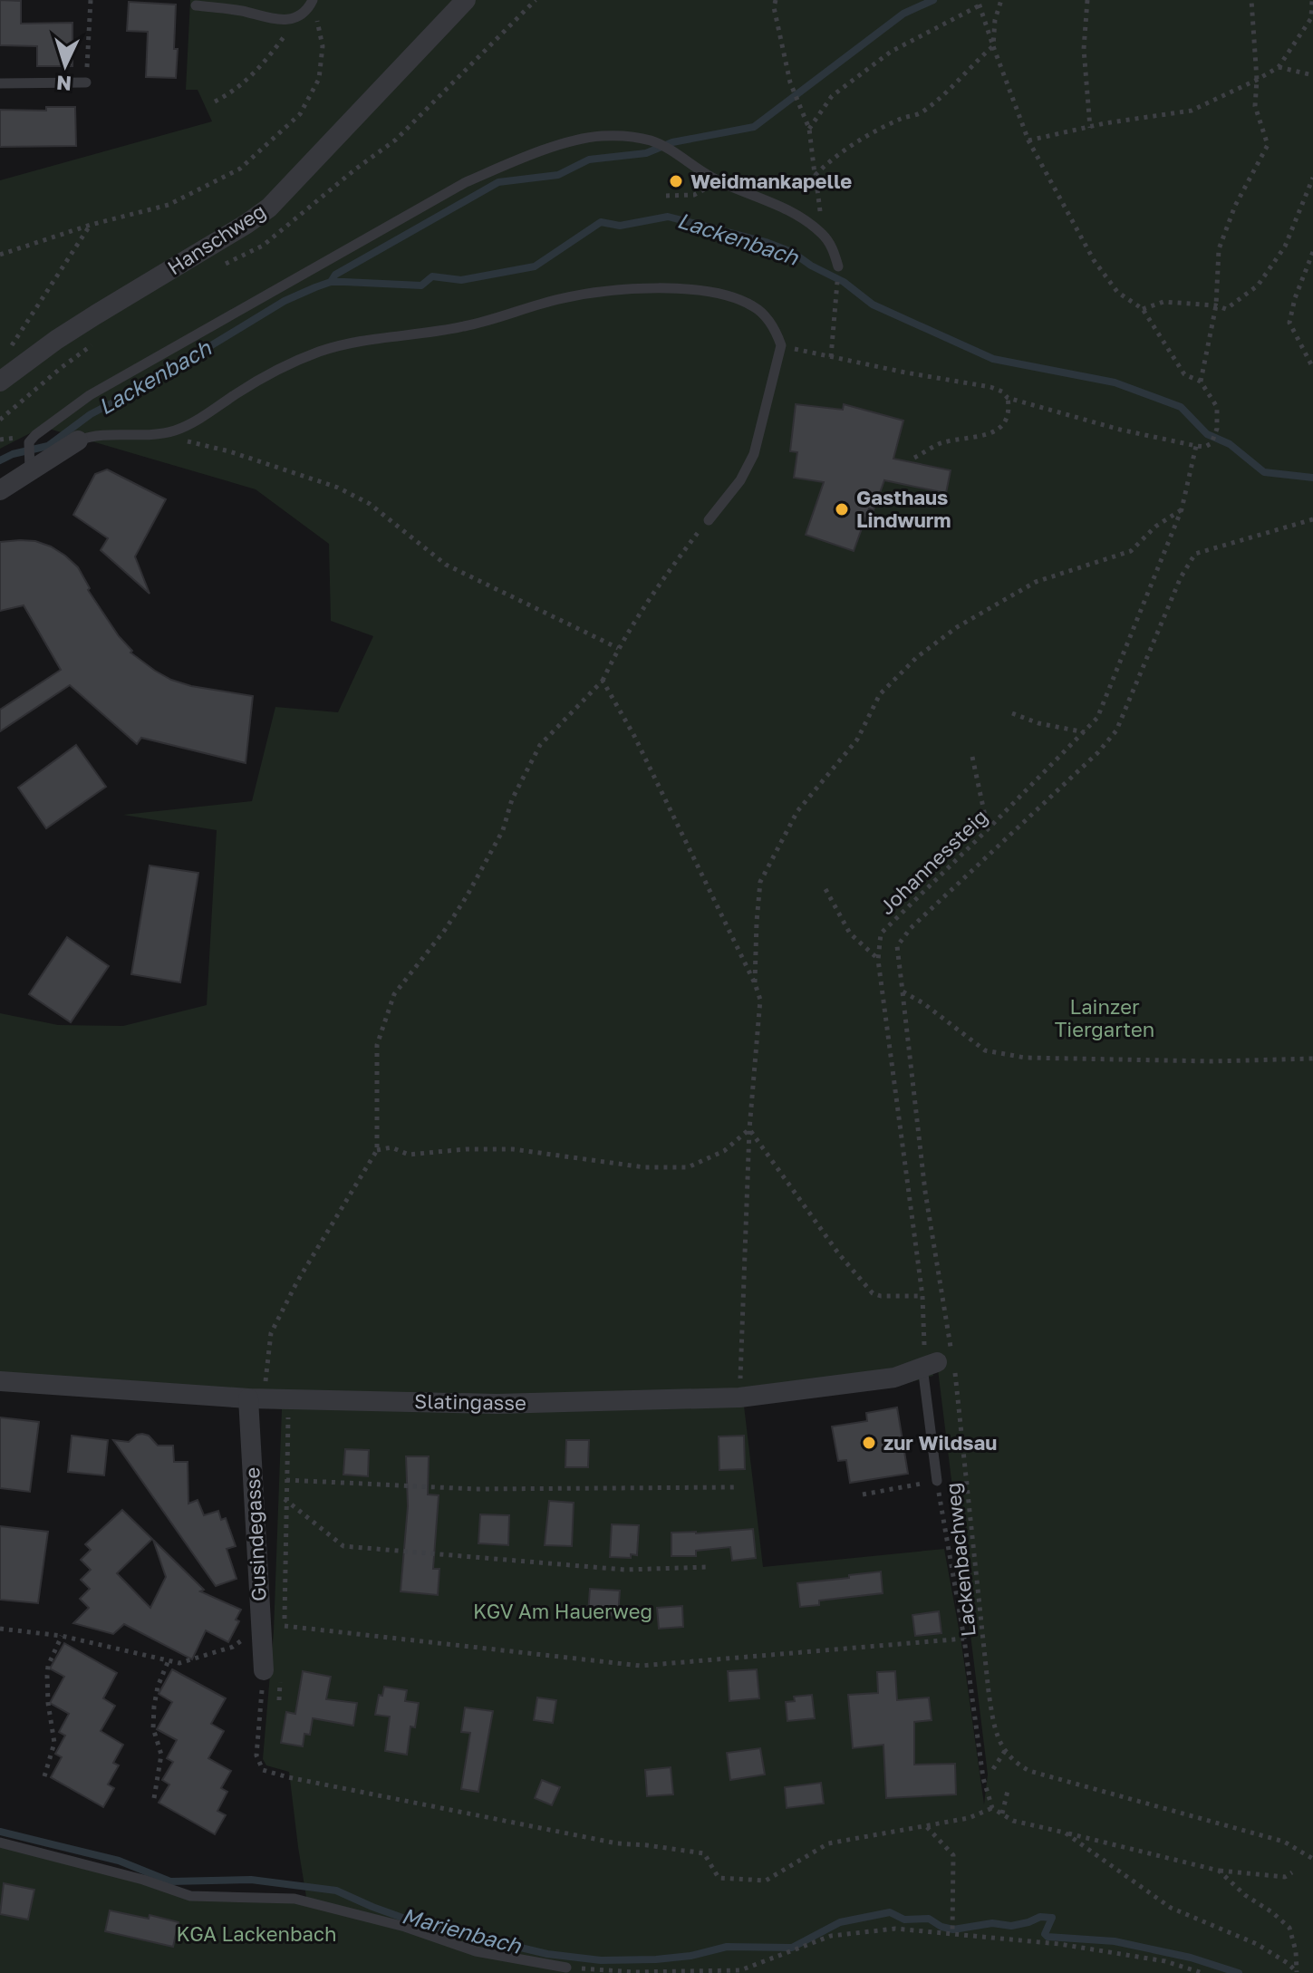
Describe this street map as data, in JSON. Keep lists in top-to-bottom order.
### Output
{
  "streets": {
    "street": ["Hanschweg", "Slatingasse", "Gusindegasse"],
    "path": ["Johannessteig", "Lackenbachweg"]
  },
  "crossings": [
    ["Johannessteig", "Slatingasse"],
    ["Johannessteig", "Lackenbachweg"],
    ["Slatingasse", "Gusindegasse"],
    ["Slatingasse", "Lackenbachweg"]
  ],
  "water": ["Lackenbach", "Marienbach"],
  "parks": ["Lainzer Tiergarten", "KGV Am Hauerweg", "KGA Lackenbach"],
  "places": ["Weidmankapelle", "Gasthaus Lindwurm", "zur Wildsau"],
  "north": "bottom"
}
